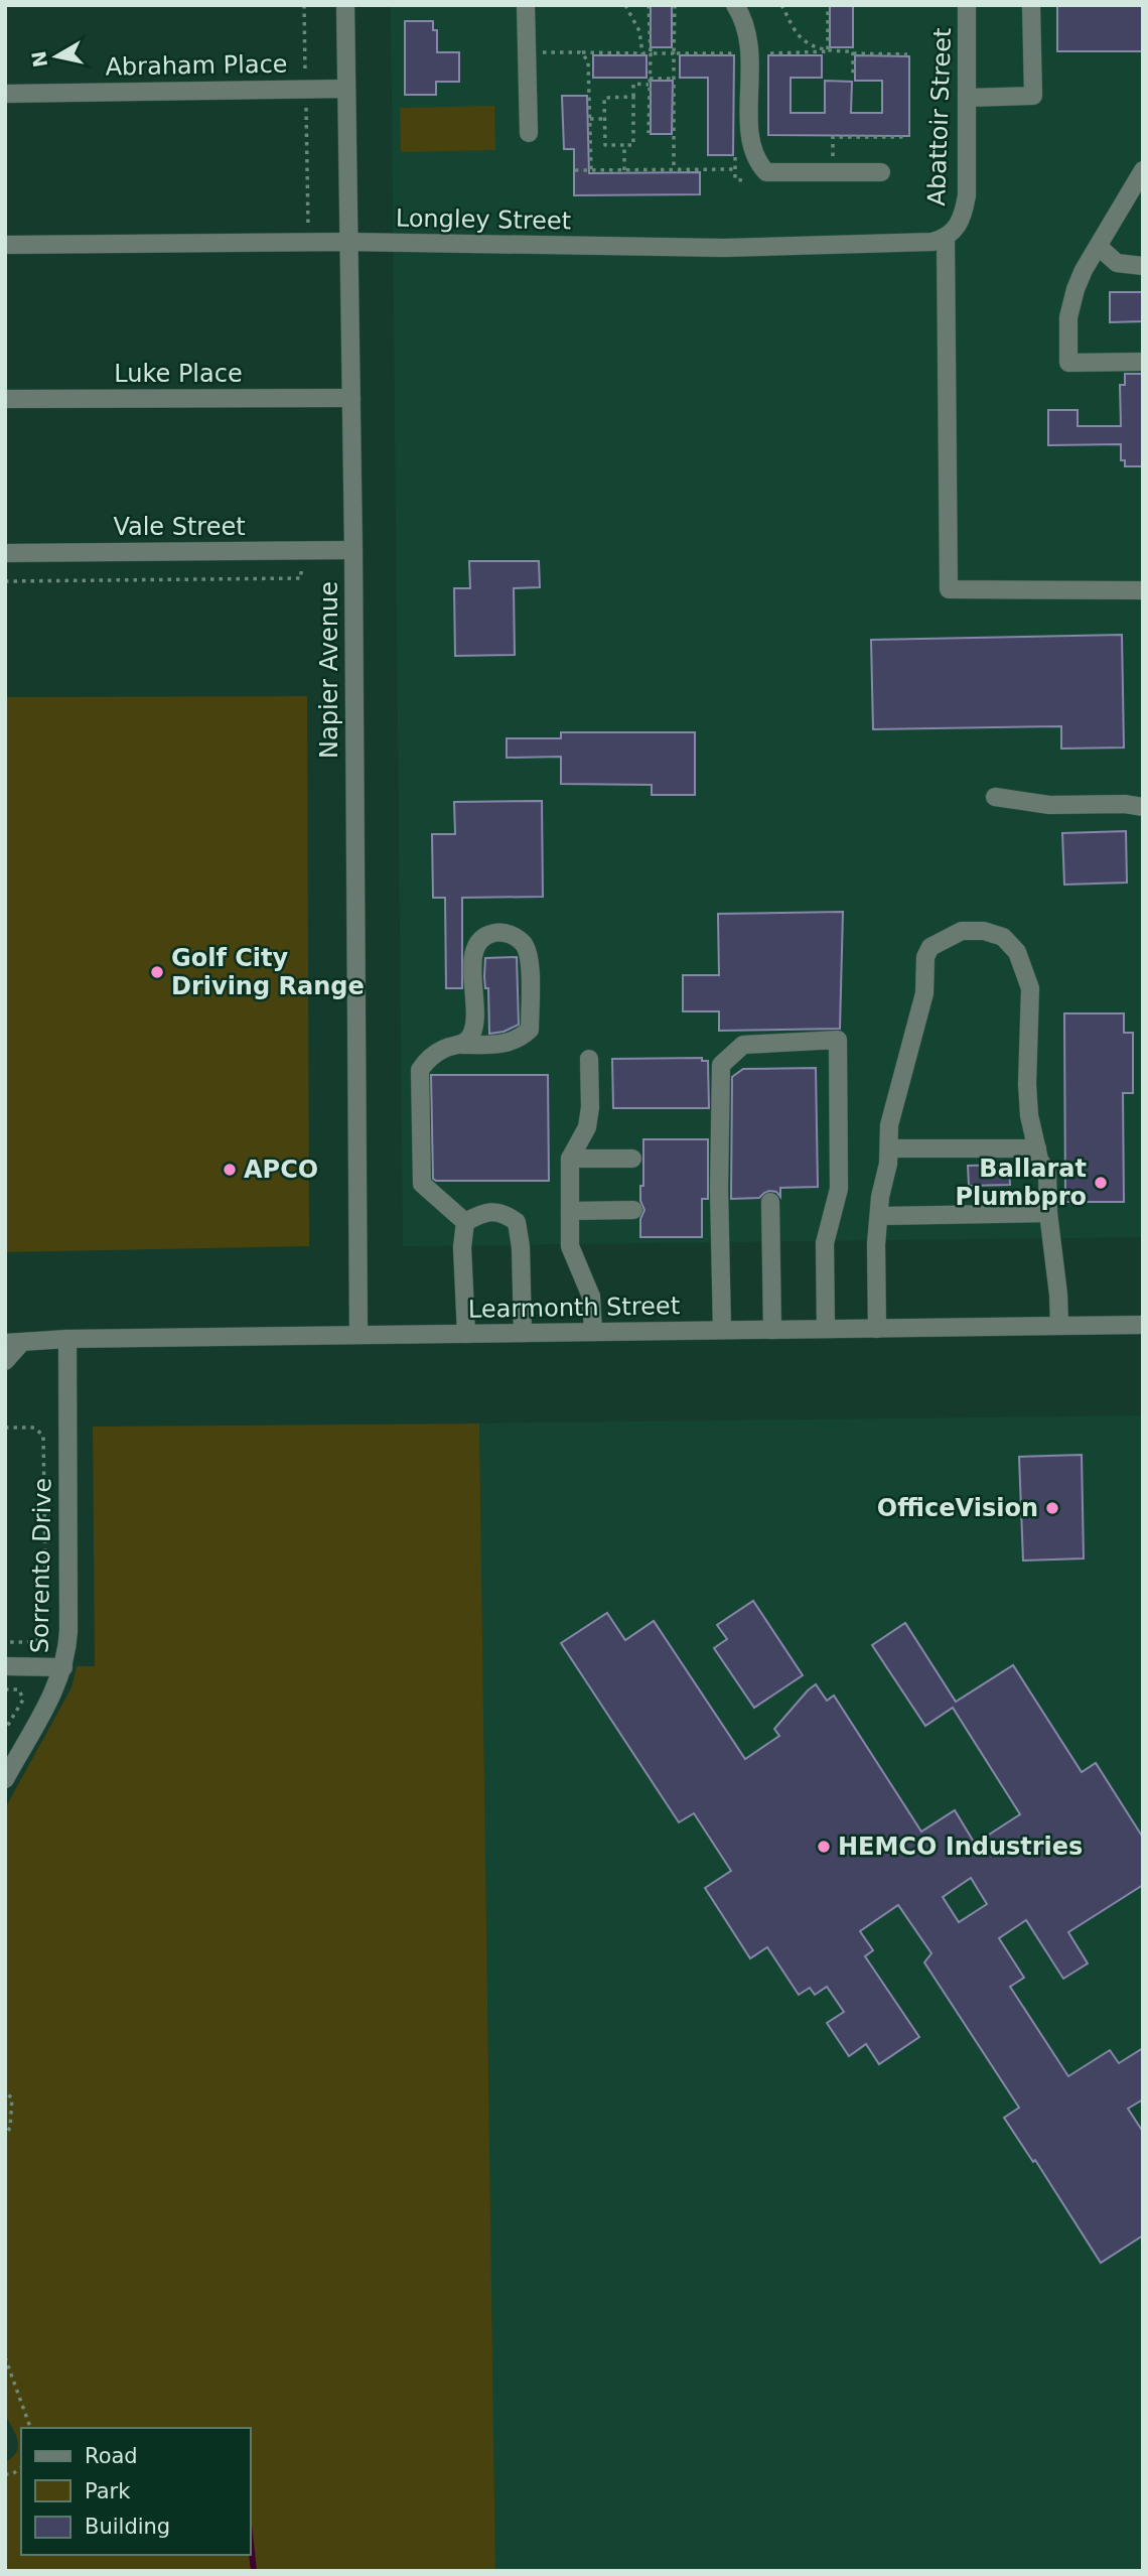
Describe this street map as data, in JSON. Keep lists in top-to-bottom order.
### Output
{
  "streets": {
    "street": [
      "Abraham Place",
      "Abattoir Street",
      "Longley Street",
      "Luke Place",
      "Vale Street",
      "Napier Avenue",
      "Learmonth Street",
      "Sorrento Drive"
    ]
  },
  "crossings": [
    ["Abraham Place", "Napier Avenue"],
    ["Abattoir Street", "Longley Street"],
    ["Longley Street", "Napier Avenue"],
    ["Luke Place", "Napier Avenue"],
    ["Vale Street", "Napier Avenue"],
    ["Napier Avenue", "Learmonth Street"],
    ["Learmonth Street", "Sorrento Drive"]
  ],
  "places": [
    "Golf City Driving Range",
    "APCO",
    "Ballarat Plumbpro",
    "OfficeVision",
    "HEMCO Industries"
  ],
  "legend": ["Road", "Park", "Building"],
  "north": "left"
}
